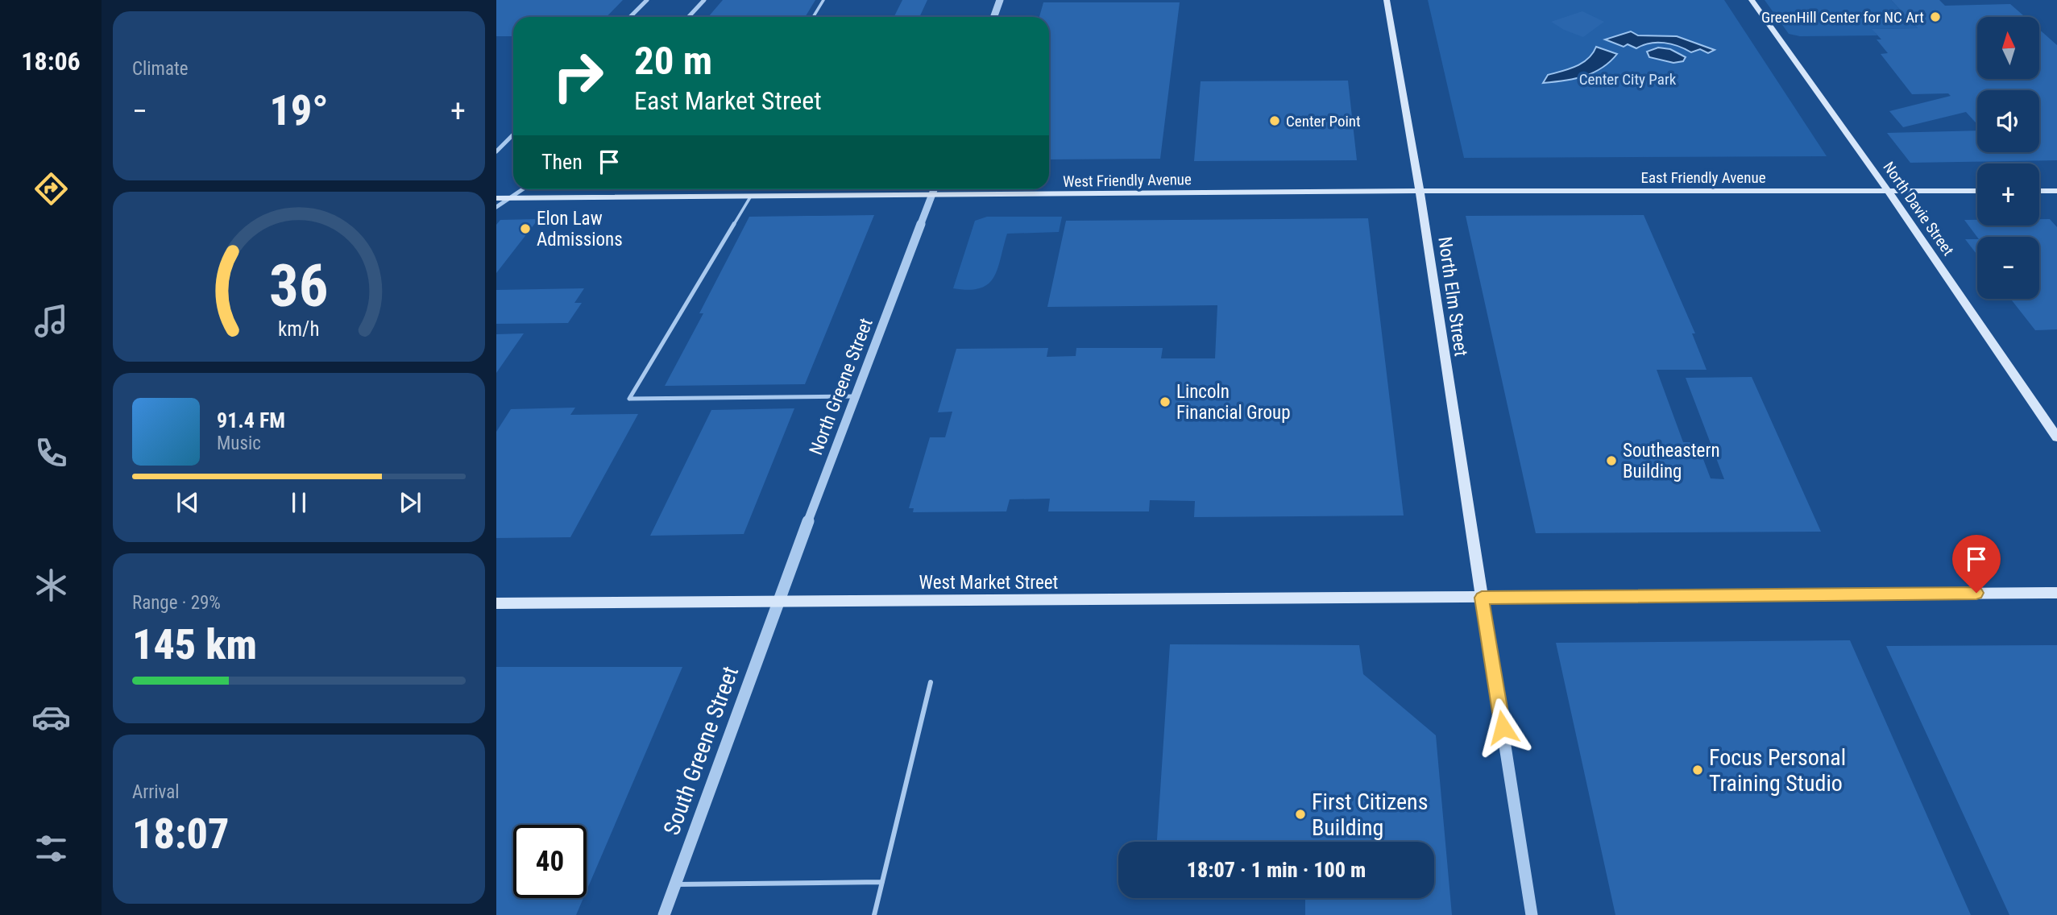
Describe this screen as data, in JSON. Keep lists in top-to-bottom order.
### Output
{
  "streets": {
    "main road": [
      "East Friendly Avenue",
      "West Friendly Avenue",
      "North Davie Street",
      "North Elm Street",
      "West Market Street"
    ],
    "street": ["North Greene Street", "South Greene Street"]
  },
  "crossings": [
    ["East Friendly Avenue", "West Friendly Avenue"],
    ["East Friendly Avenue", "North Davie Street"],
    ["East Friendly Avenue", "North Elm Street"],
    ["West Friendly Avenue", "North Elm Street"],
    ["West Friendly Avenue", "North Greene Street"],
    ["North Elm Street", "West Market Street"],
    ["North Greene Street", "West Market Street"],
    ["North Greene Street", "South Greene Street"],
    ["West Market Street", "South Greene Street"]
  ],
  "parks": ["Center City Park"],
  "places": [
    "GreenHill Center for NC Art",
    "Center Point",
    "Elon Law Admissions",
    "Lincoln Financial Group",
    "Southeastern Building",
    "Focus Personal Training Studio",
    "First Citizens Building"
  ],
  "north": "top",
  "page": {
    "tabs": "18:06",
    "tile": [
      "Climate",
      ["Range · 29%", "145 km"],
      ["Arrival", "18:07"]
    ],
    "map_buttons": ["+", "−"],
    "turn": ["20 m", "East Market Street"],
    "heat": ["−", "19°", "+"],
    "then": "Then",
    "song": ["91.4 FM", "Music"],
    "limit": "40",
    "trip": "18:07 · 1 min · 100 m",
    "gauge": ["36", "km/h"]
  }
}
